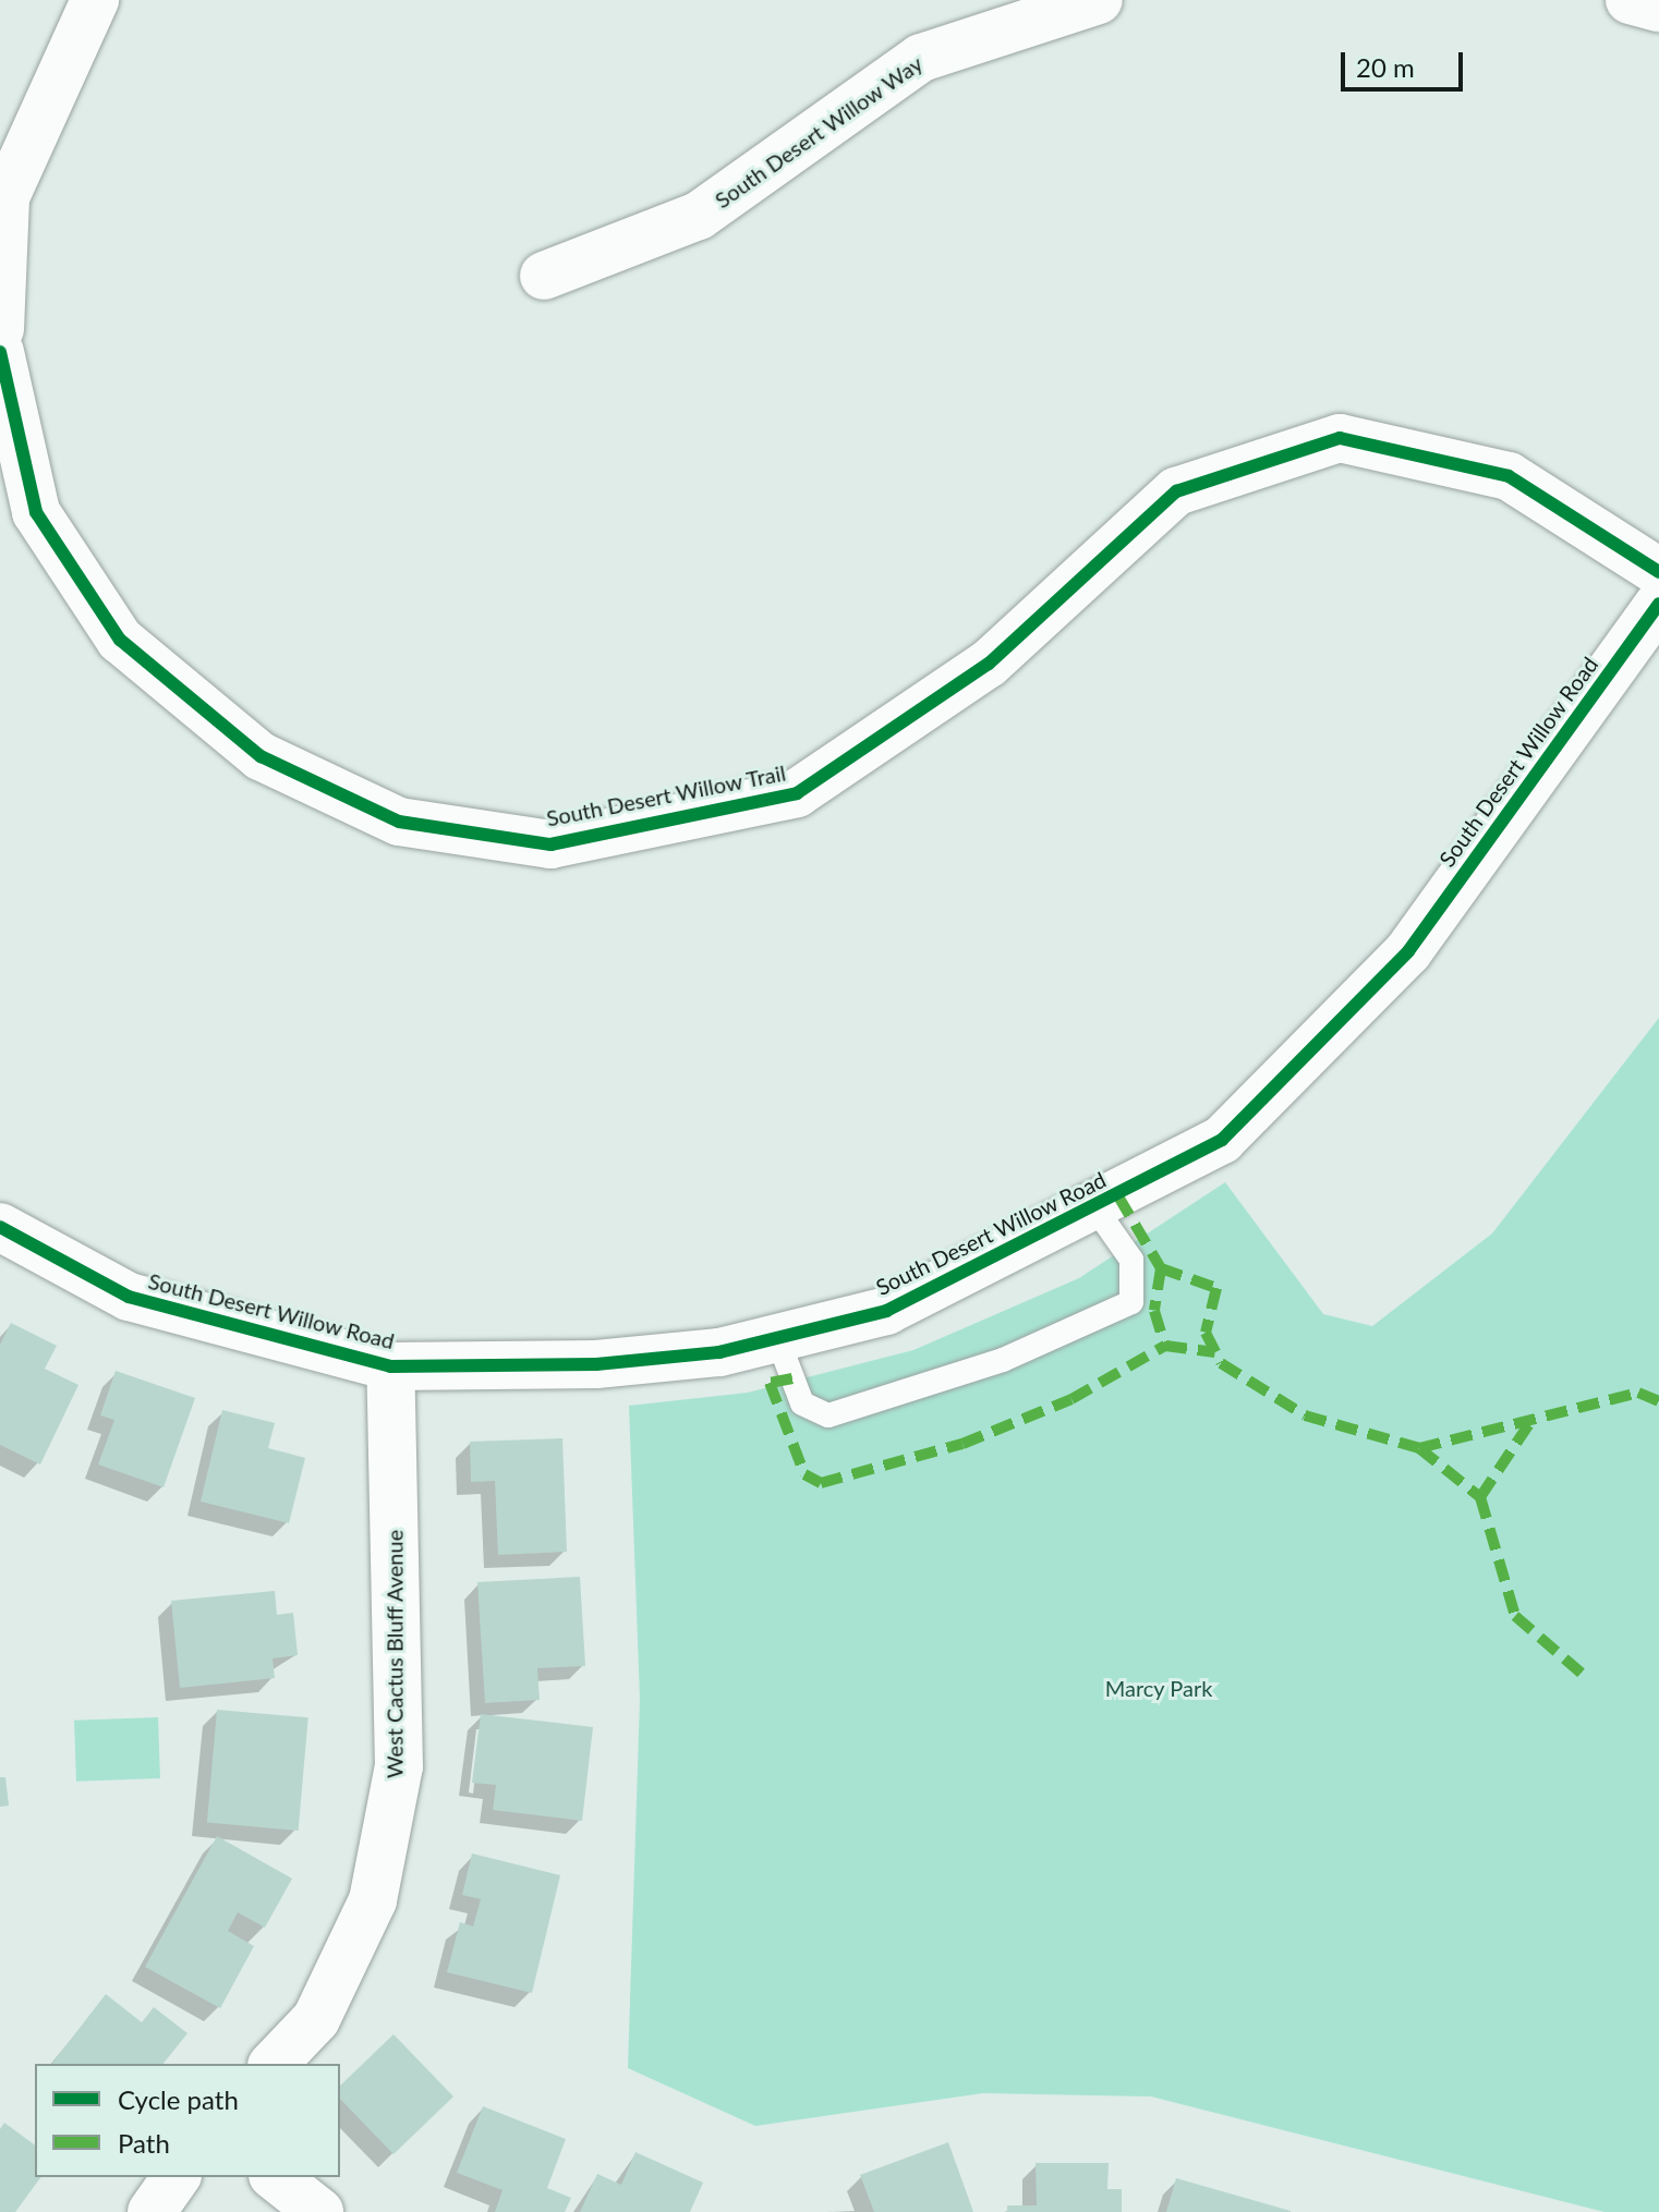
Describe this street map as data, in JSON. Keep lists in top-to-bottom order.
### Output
{
  "streets": {
    "street": [
      "South Desert Willow Way",
      "South Desert Willow Road",
      "South Desert Willow Trail",
      "West Cactus Bluff Avenue"
    ]
  },
  "crossings": [
    ["South Desert Willow Road", "West Cactus Bluff Avenue"]
  ],
  "parks": ["Marcy Park"],
  "legend": ["Cycle path", "Path"],
  "scale_bar": "20 m"
}
